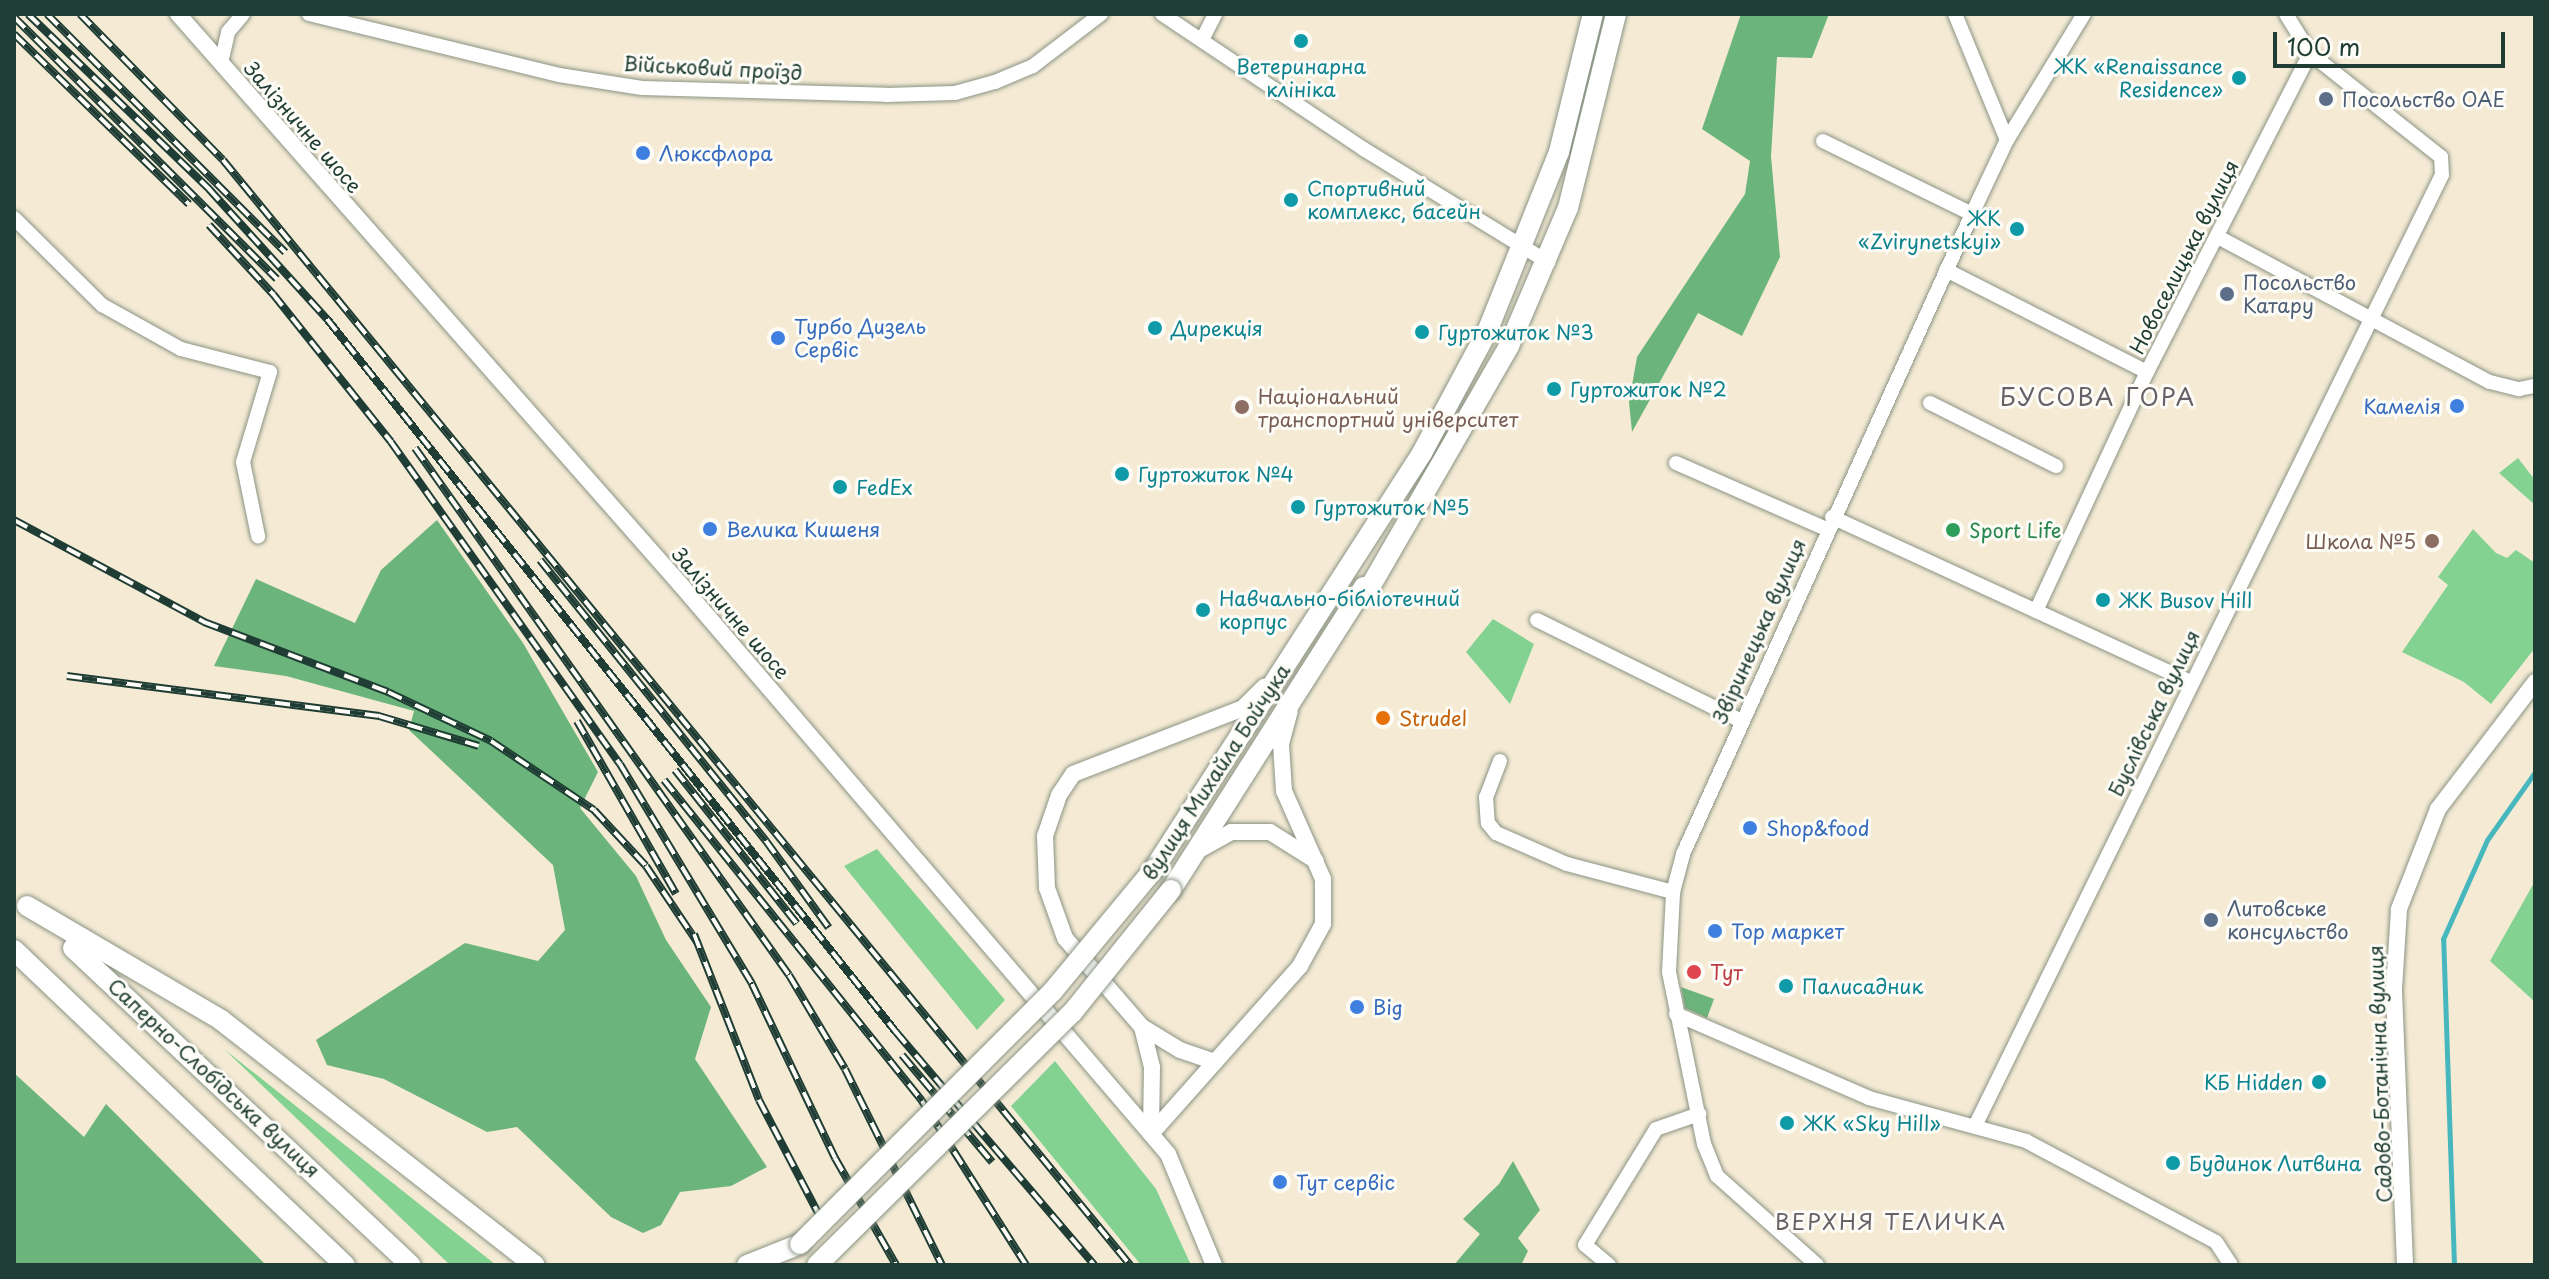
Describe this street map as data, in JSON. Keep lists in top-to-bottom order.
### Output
{
  "streets": {
    "main road": ["вулиця Михайла Бойчука", "Саперно-Слобідська вулиця"],
    "street": [
      "Військовий проїзд",
      "Залізничне шосе",
      "Новоселицька вулиця",
      "Звіринецька вулиця",
      "Буслівська вулиця",
      "Садово-Ботанічна вулиця"
    ]
  },
  "crossings": [
    ["Новоселицька вулиця", "Буслівська вулиця"]
  ],
  "districts": ["БУСОВА ГОРА", "ВЕРХНЯ ТЕЛИЧКА"],
  "places": [
    "Ветеринарна клініка",
    "ЖК «Renaissance Residence»",
    "Посольство ОАЕ",
    "Люксфлора",
    "Спортивний комплекс, басейн",
    "ЖК «Zvirynetskyi»",
    "Посольство Катару",
    "Дирекція",
    "Гуртожиток №3",
    "Турбо Дизель Сервіс",
    "Гуртожиток №2",
    "Камелія",
    "Національний транспортний університет",
    "Гуртожиток №4",
    "FedEx",
    "Гуртожиток №5",
    "Велика Кишеня",
    "Sport Life",
    "Школа №5",
    "ЖК Busov Hill",
    "Навчально-бібліотечний корпус",
    "Strudel",
    "Shop&food",
    "Литовське консульство",
    "Top маркет",
    "Тут",
    "Палисадник",
    "Big",
    "КБ Hidden",
    "ЖК «Sky Hill»",
    "Будинок Литвина",
    "Тут сервіс"
  ],
  "scale_bar": "100 m"
}
